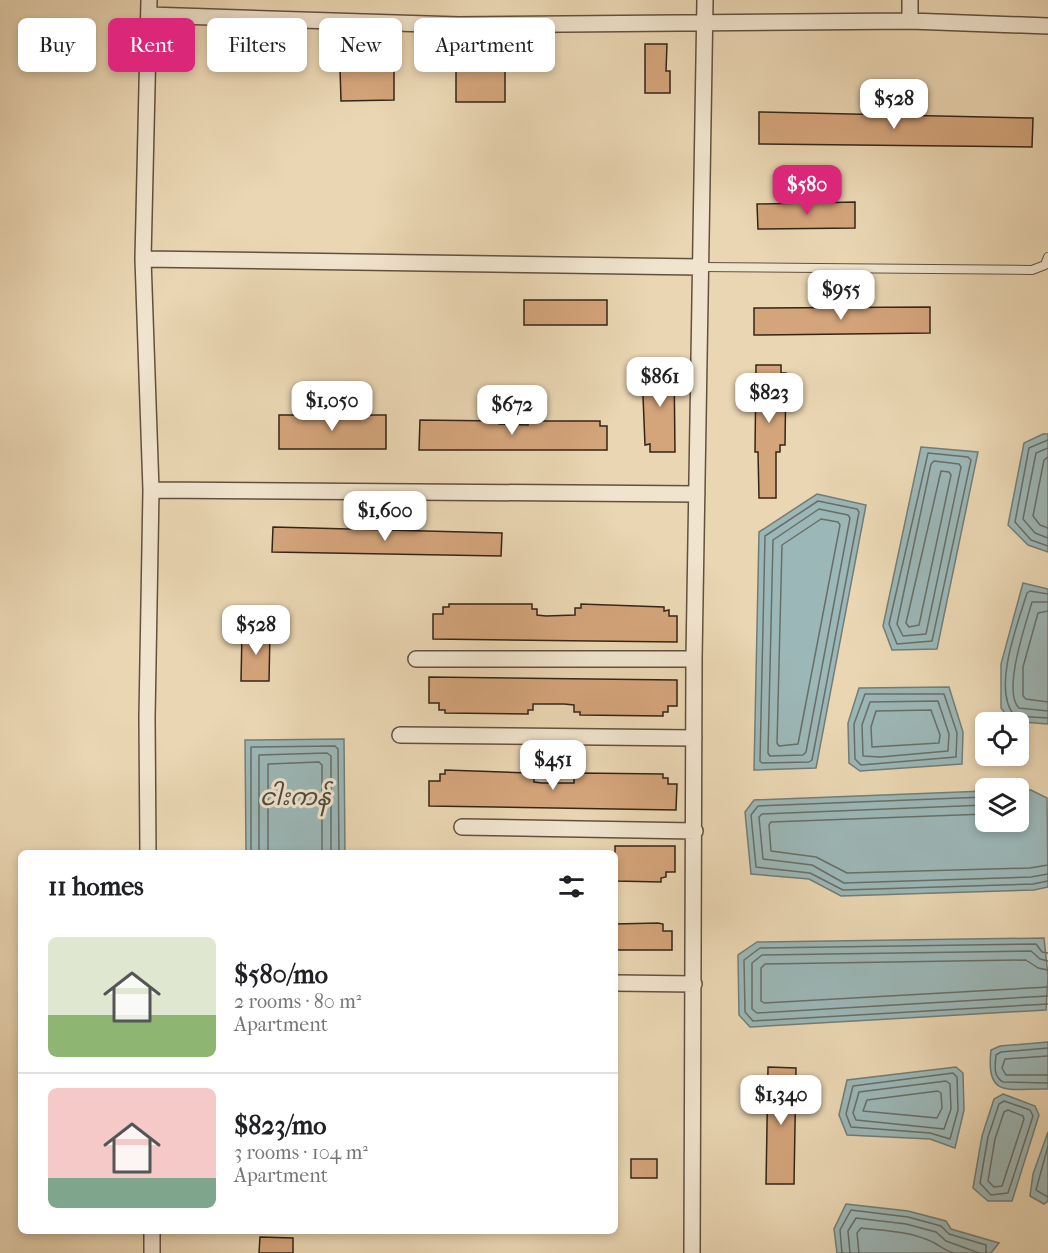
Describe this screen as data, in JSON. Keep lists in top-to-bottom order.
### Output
{
  "water": ["ငါးကန်"],
  "page": {
    "chip": [
      "Buy",
      "Rent",
      "Filters",
      "New",
      "Apartment"
    ],
    "price": [
      "$528",
      "$580",
      "$955",
      "$861",
      "$823",
      "$1,050",
      "$672",
      "$1,600",
      "$528",
      "$451",
      "$1,340"
    ],
    "heading": "11 homes",
    "list": [
      {
        "name": "$580/mo",
        "note": "2 rooms · 80 m² · Apartment"
      },
      {
        "name": "$823/mo",
        "note": "3 rooms · 104 m² · Apartment"
      }
    ]
  }
}
